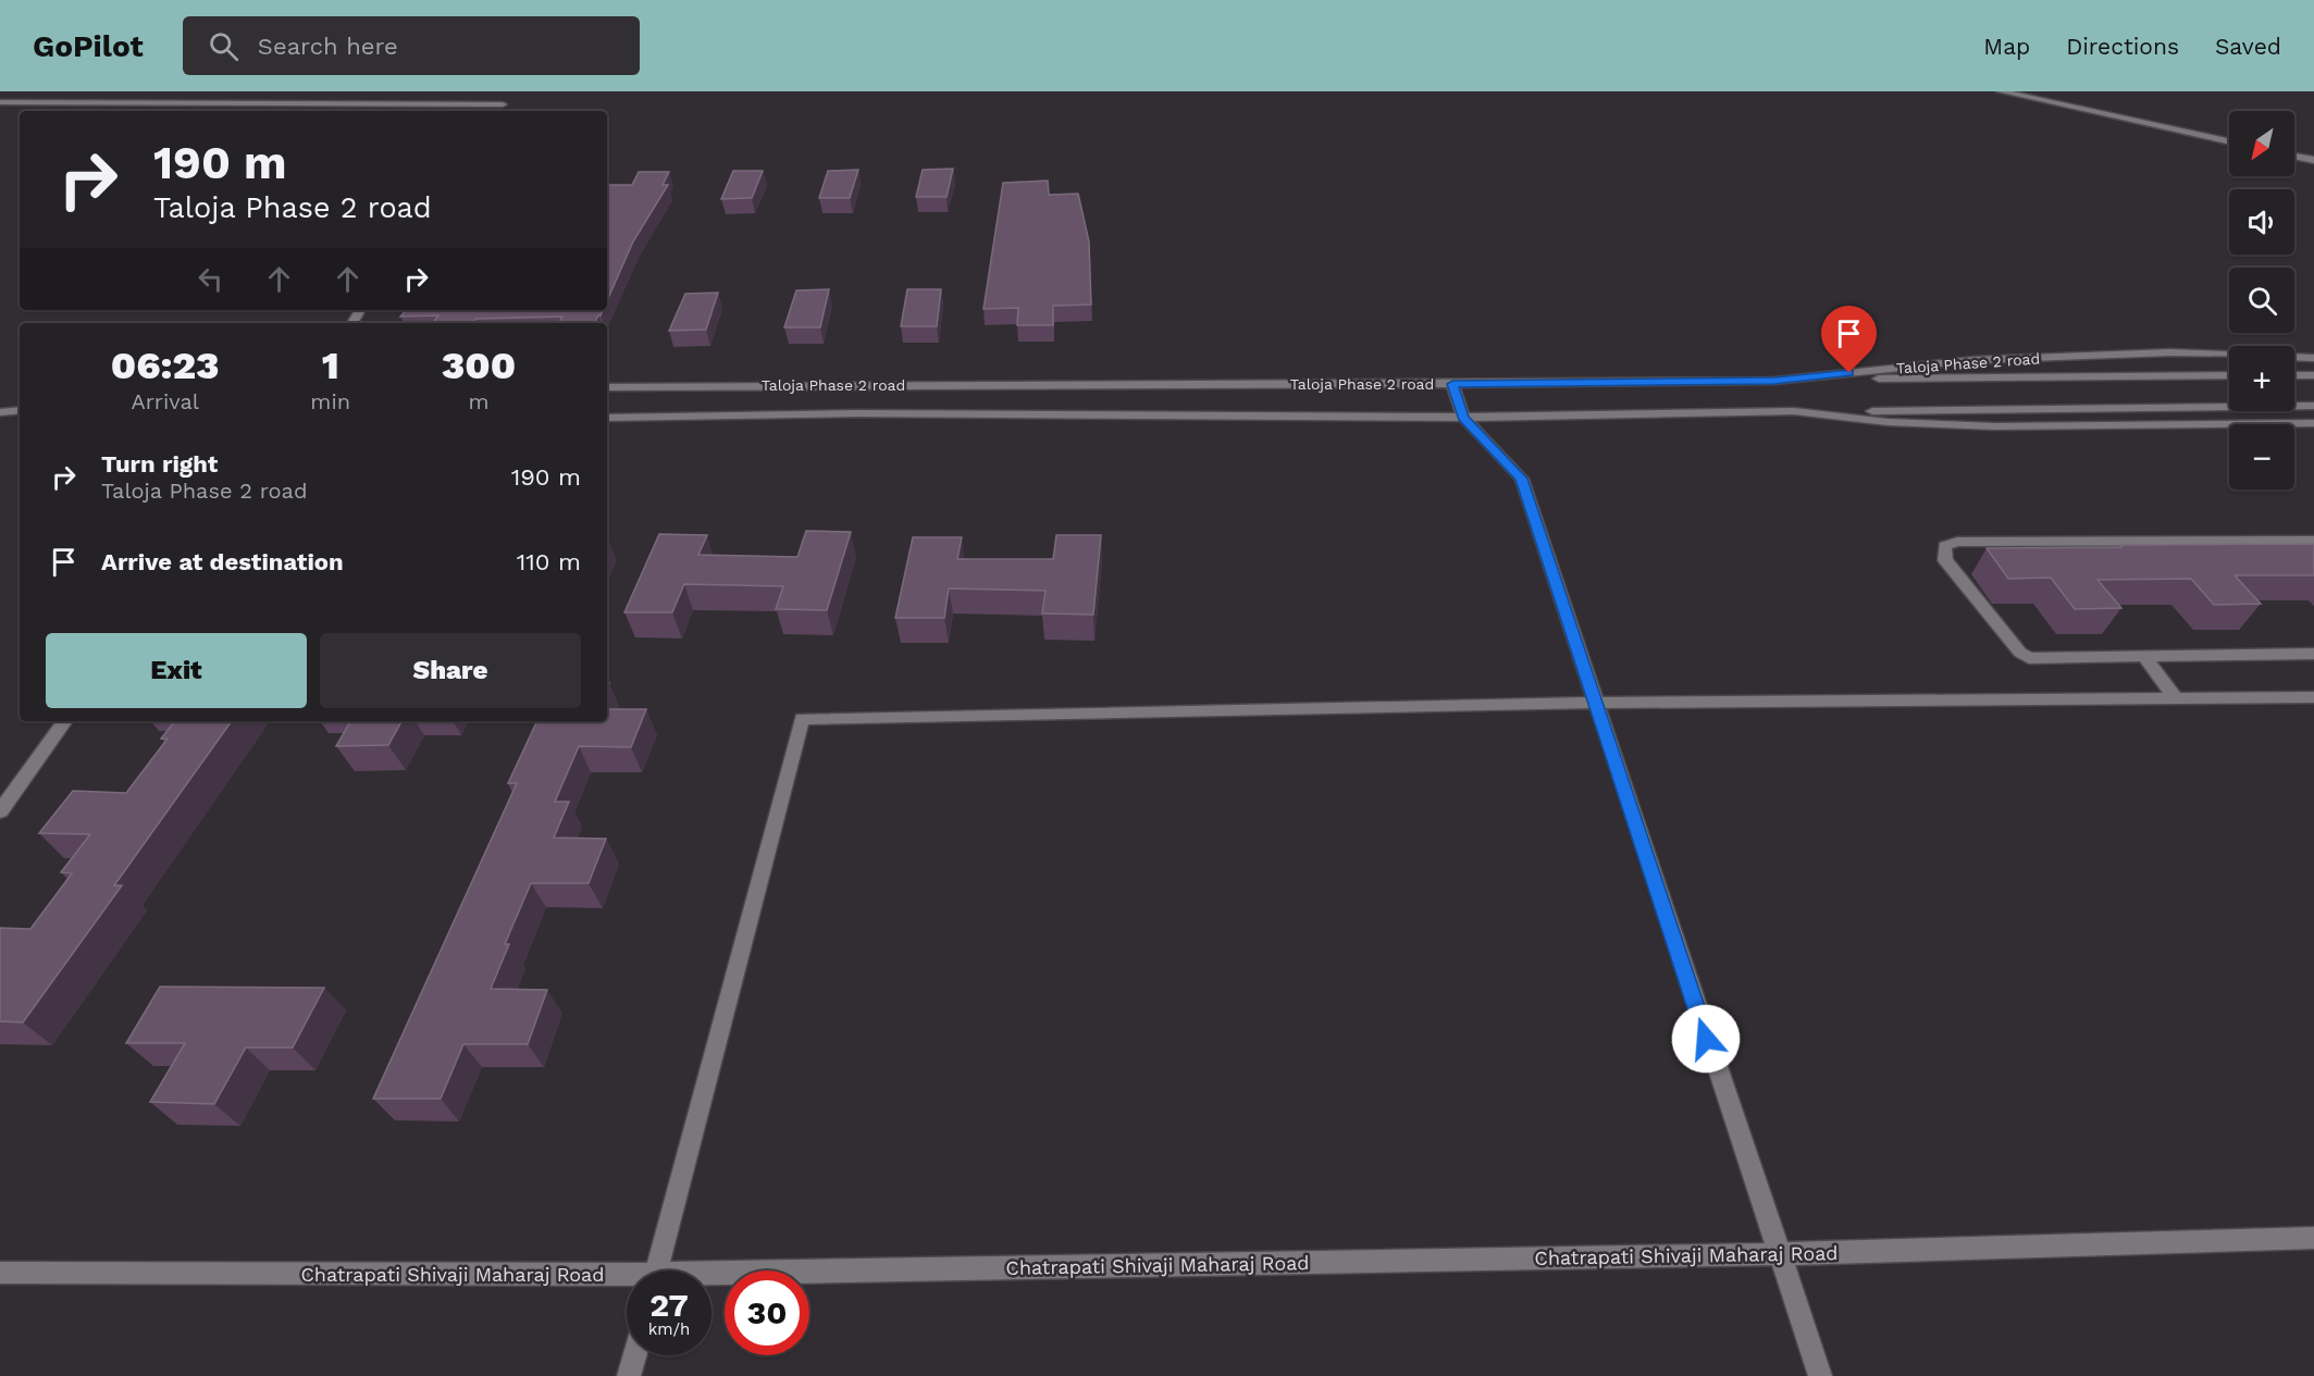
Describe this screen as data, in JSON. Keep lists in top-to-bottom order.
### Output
{
  "streets": {
    "street": ["Taloja Phase 2 road", "Chatrapati Shivaji Maharaj Road"]
  },
  "north": "bottom left",
  "page": {
    "header": "GoPilot",
    "search": "Search here",
    "nav": ["Map", "Directions", "Saved"],
    "map_buttons": ["+", "−"],
    "turn": ["190 m", "Taloja Phase 2 road"],
    "eta": [
      "06:23",
      "Arrival",
      "1",
      "min",
      "300",
      "m"
    ],
    "list": [
      {
        "name": "Turn right",
        "note": "Taloja Phase 2 road",
        "value": "190 m"
      },
      {
        "name": "Arrive at destination",
        "value": "110 m"
      }
    ],
    "buttons": ["Exit", "Share"],
    "speed": "27 km/h",
    "limit": "30"
  }
}
